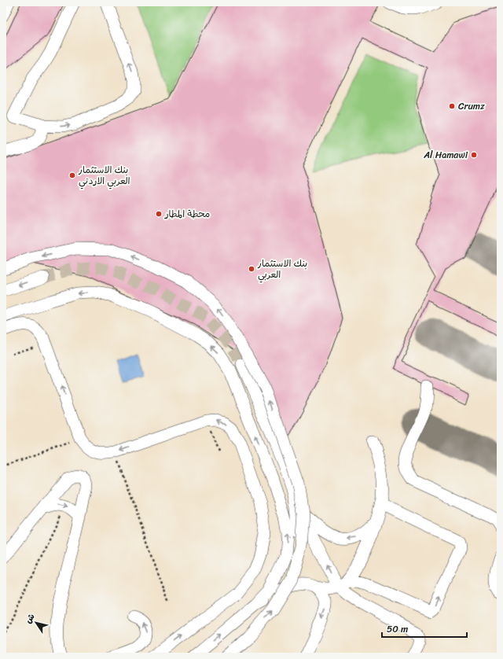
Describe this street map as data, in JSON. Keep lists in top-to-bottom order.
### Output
{
  "places": [
    "Crumz",
    "Al Hamawi",
    "بنك الاستثمار العربي الاردني",
    "محطة المطار",
    "بنك الاستثمار العربي"
  ],
  "scale_bar": "50 m",
  "north": "top left"
}
